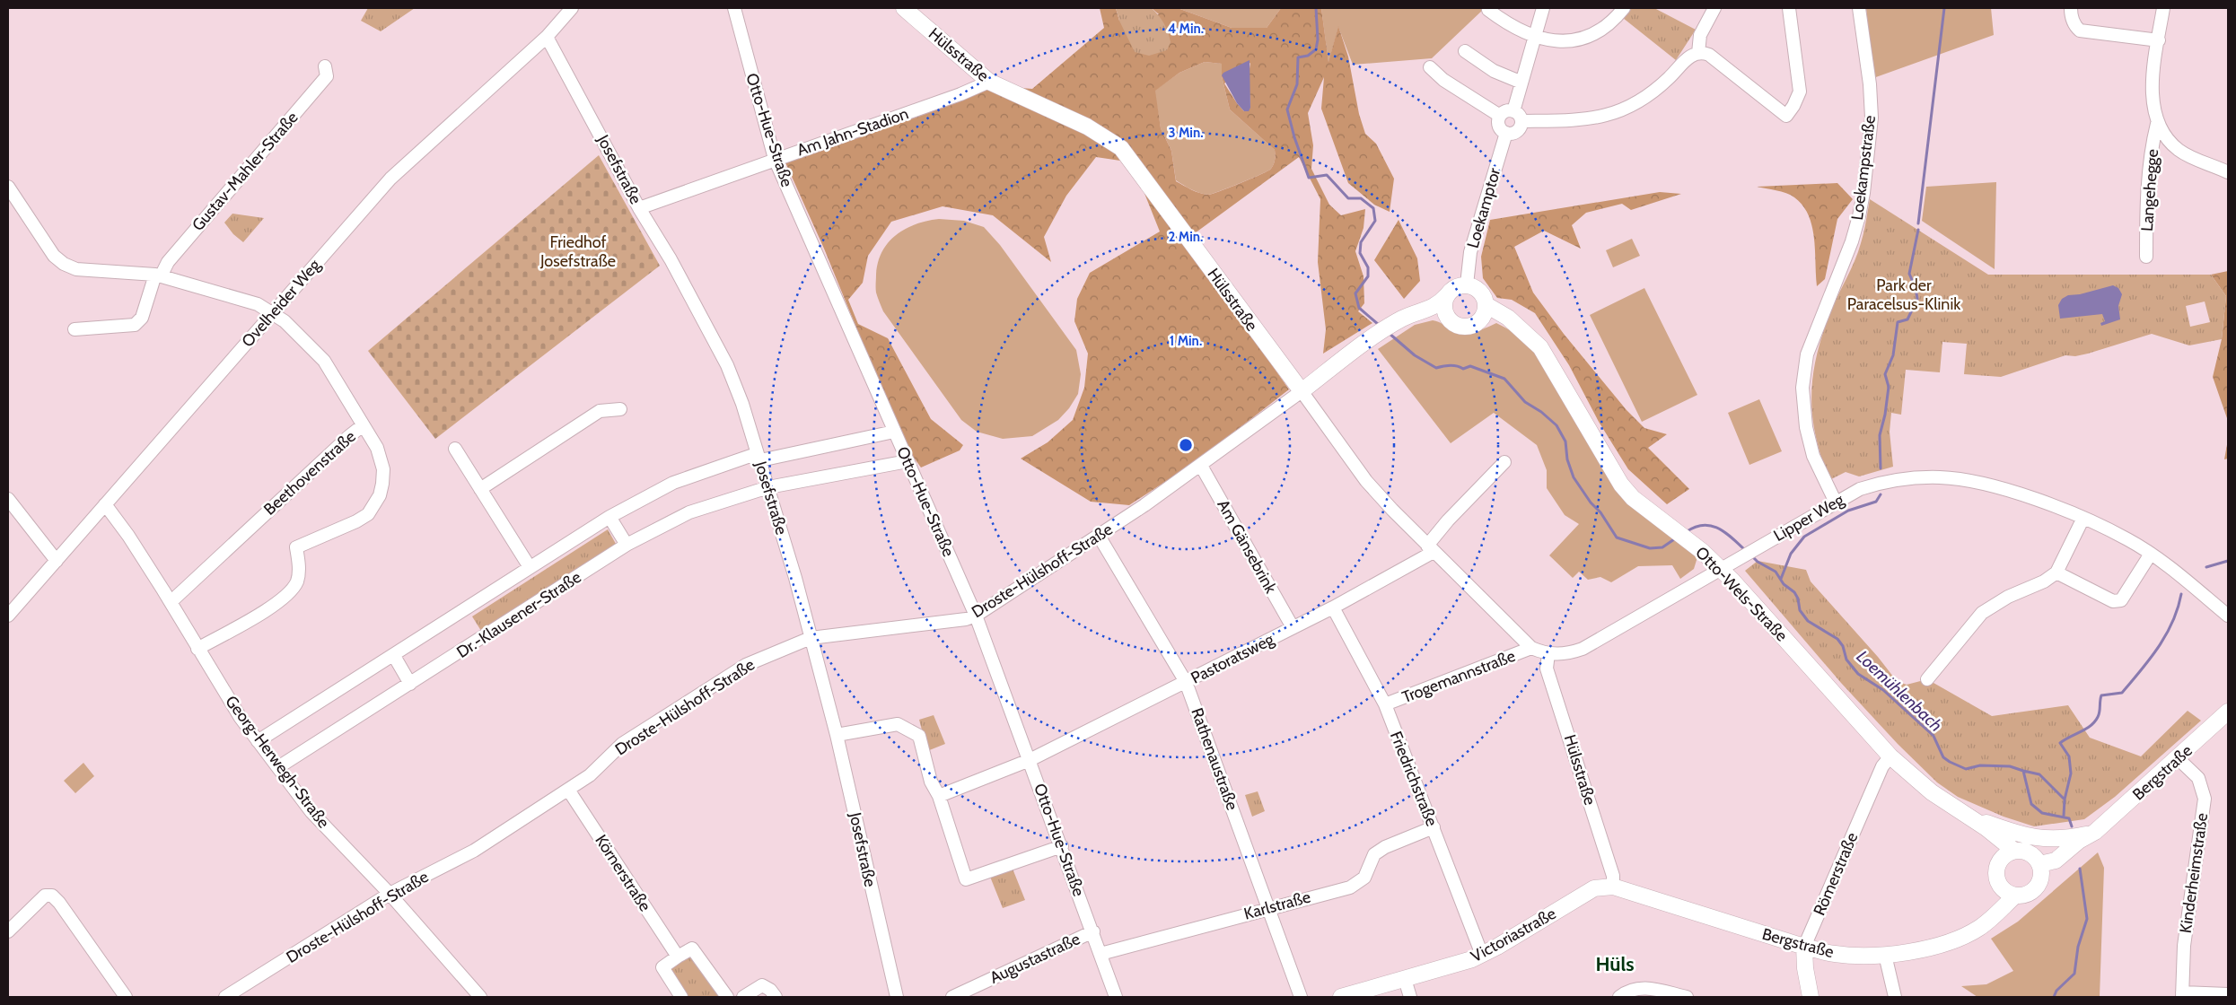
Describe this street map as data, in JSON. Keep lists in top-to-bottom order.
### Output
{
  "streets": {
    "main road": [
      "Hülsstraße",
      "Otto-Wels-Straße",
      "Bergstraße",
      "Römerstraße",
      "Victoriastraße"
    ],
    "street": [
      "Otto-Hue-Straße",
      "Am Jahn-Stadion",
      "Loekampstraße",
      "Josefstraße",
      "Gustav-Mahler-Straße",
      "Langehegge",
      "Loekamptor",
      "Ovelheider Weg",
      "Beethovenstraße",
      "Lipper Weg",
      "Am Gänsebrink",
      "Droste-Hülshoff-Straße",
      "Dr.-Klausener-Straße",
      "Pastoratsweg",
      "Trogemannstraße",
      "Rathenaustraße",
      "Georg-Herwegh-Straße",
      "Friedrichstraße",
      "Körnerstraße",
      "Kinderheimstraße",
      "Karlstraße",
      "Augustastraße"
    ]
  },
  "crossings": [
    ["Hülsstraße", "Am Jahn-Stadion"],
    ["Hülsstraße", "Lipper Weg"],
    ["Hülsstraße", "Droste-Hülshoff-Straße"],
    ["Hülsstraße", "Pastoratsweg"],
    ["Hülsstraße", "Trogemannstraße"],
    ["Hülsstraße", "Bergstraße"],
    ["Hülsstraße", "Victoriastraße"],
    ["Otto-Hue-Straße", "Am Jahn-Stadion"],
    ["Otto-Hue-Straße", "Droste-Hülshoff-Straße"],
    ["Otto-Hue-Straße", "Dr.-Klausener-Straße"],
    ["Otto-Hue-Straße", "Pastoratsweg"],
    ["Otto-Hue-Straße", "Karlstraße"],
    ["Otto-Hue-Straße", "Augustastraße"],
    ["Am Jahn-Stadion", "Josefstraße"],
    ["Loekampstraße", "Lipper Weg"],
    ["Josefstraße", "Ovelheider Weg"],
    ["Josefstraße", "Droste-Hülshoff-Straße"],
    ["Josefstraße", "Dr.-Klausener-Straße"],
    ["Gustav-Mahler-Straße", "Beethovenstraße"],
    ["Loekamptor", "Otto-Wels-Straße"],
    ["Ovelheider Weg", "Beethovenstraße"],
    ["Ovelheider Weg", "Georg-Herwegh-Straße"],
    ["Beethovenstraße", "Georg-Herwegh-Straße"],
    ["Lipper Weg", "Otto-Wels-Straße"],
    ["Am Gänsebrink", "Droste-Hülshoff-Straße"],
    ["Am Gänsebrink", "Pastoratsweg"],
    ["Droste-Hülshoff-Straße", "Rathenaustraße"],
    ["Droste-Hülshoff-Straße", "Georg-Herwegh-Straße"],
    ["Droste-Hülshoff-Straße", "Körnerstraße"],
    ["Otto-Wels-Straße", "Bergstraße"],
    ["Otto-Wels-Straße", "Römerstraße"],
    ["Dr.-Klausener-Straße", "Georg-Herwegh-Straße"],
    ["Pastoratsweg", "Rathenaustraße"],
    ["Pastoratsweg", "Friedrichstraße"],
    ["Trogemannstraße", "Friedrichstraße"],
    ["Rathenaustraße", "Karlstraße"],
    ["Bergstraße", "Kinderheimstraße"],
    ["Bergstraße", "Römerstraße"],
    ["Bergstraße", "Victoriastraße"],
    ["Friedrichstraße", "Karlstraße"],
    ["Friedrichstraße", "Victoriastraße"]
  ],
  "districts": ["Hüls"],
  "water": ["Loemühlenbach"],
  "parks": ["Friedhof Josefstraße", "Park der Paracelsus-Klinik"],
  "rings": [
    "4 Min.",
    "3 Min.",
    "2 Min.",
    "1 Min."
  ]
}
